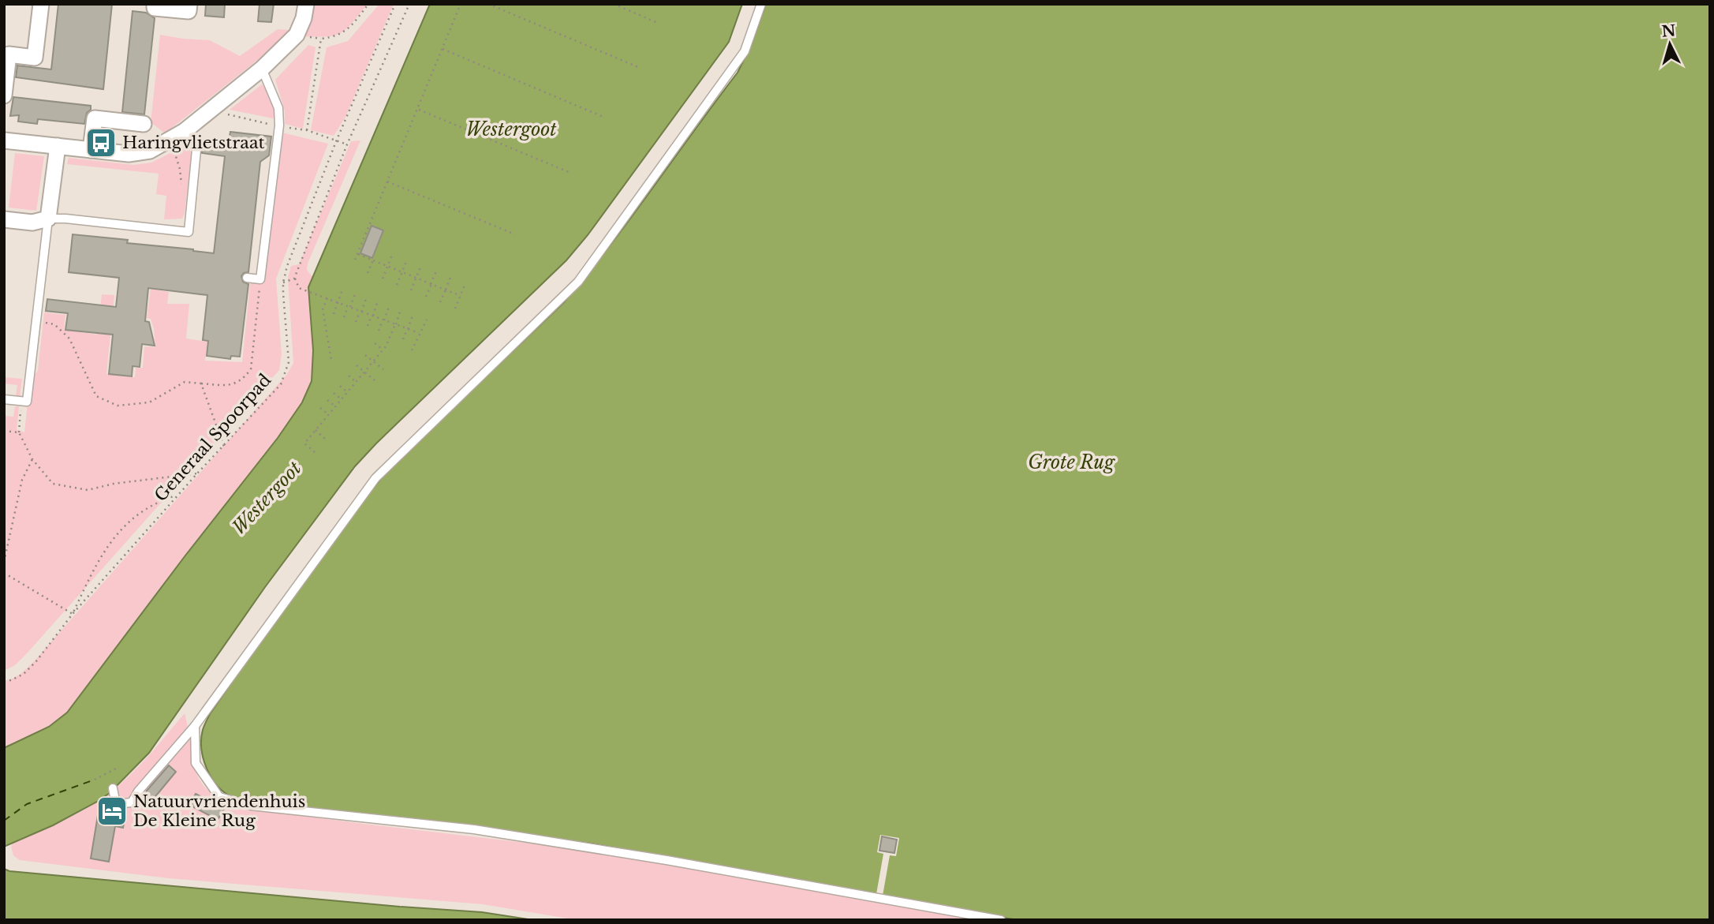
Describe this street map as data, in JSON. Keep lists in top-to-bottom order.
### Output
{
  "streets": {
    "path": ["Generaal Spoorpad"]
  },
  "water": ["Westergoot", "Grote Rug"],
  "places": {
    "bus stop": ["Haringvlietstraat"],
    "hotel": ["Natuurvriendenhuis De Kleine Rug"]
  },
  "north": "top"
}
